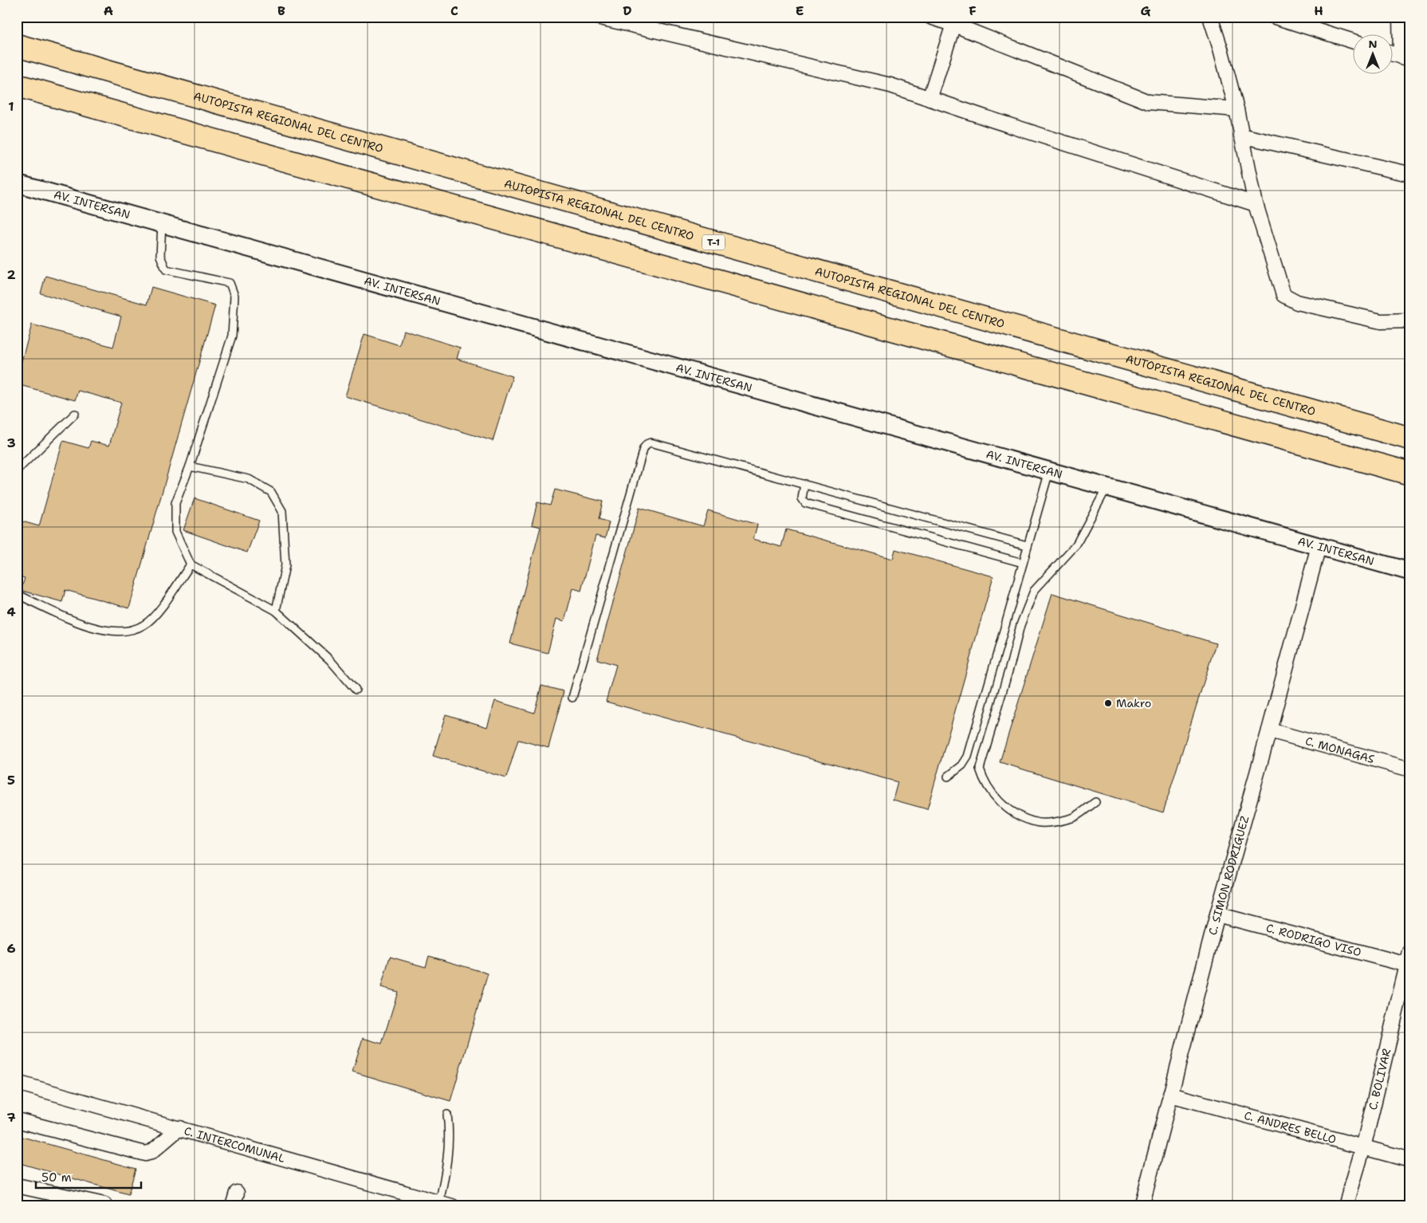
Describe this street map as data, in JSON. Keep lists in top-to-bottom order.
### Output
{
  "streets": {
    "highway": ["AUTOPISTA REGIONAL DEL CENTRO", "T-1"],
    "street": [
      "AV. INTERSAN",
      "C. MONAGAS",
      "C. SIMON RODRIGUEZ",
      "C. RODRIGO VISO",
      "C. BOLIVAR",
      "C. ANDRES BELLO",
      "C. INTERCOMUNAL"
    ]
  },
  "crossings": [
    ["AV. INTERSAN", "C. SIMON RODRIGUEZ"],
    ["C. MONAGAS", "C. SIMON RODRIGUEZ"],
    ["C. SIMON RODRIGUEZ", "C. RODRIGO VISO"],
    ["C. SIMON RODRIGUEZ", "C. ANDRES BELLO"],
    ["C. RODRIGO VISO", "C. BOLIVAR"],
    ["C. BOLIVAR", "C. ANDRES BELLO"]
  ],
  "places": ["Makro"],
  "scale_bar": "50 m",
  "north": "top",
  "grid": {
    "columns": [
      "A",
      "B",
      "C",
      "D",
      "E",
      "F",
      "G",
      "H"
    ],
    "rows": [
      "1",
      "2",
      "3",
      "4",
      "5",
      "6",
      "7"
    ]
  }
}
